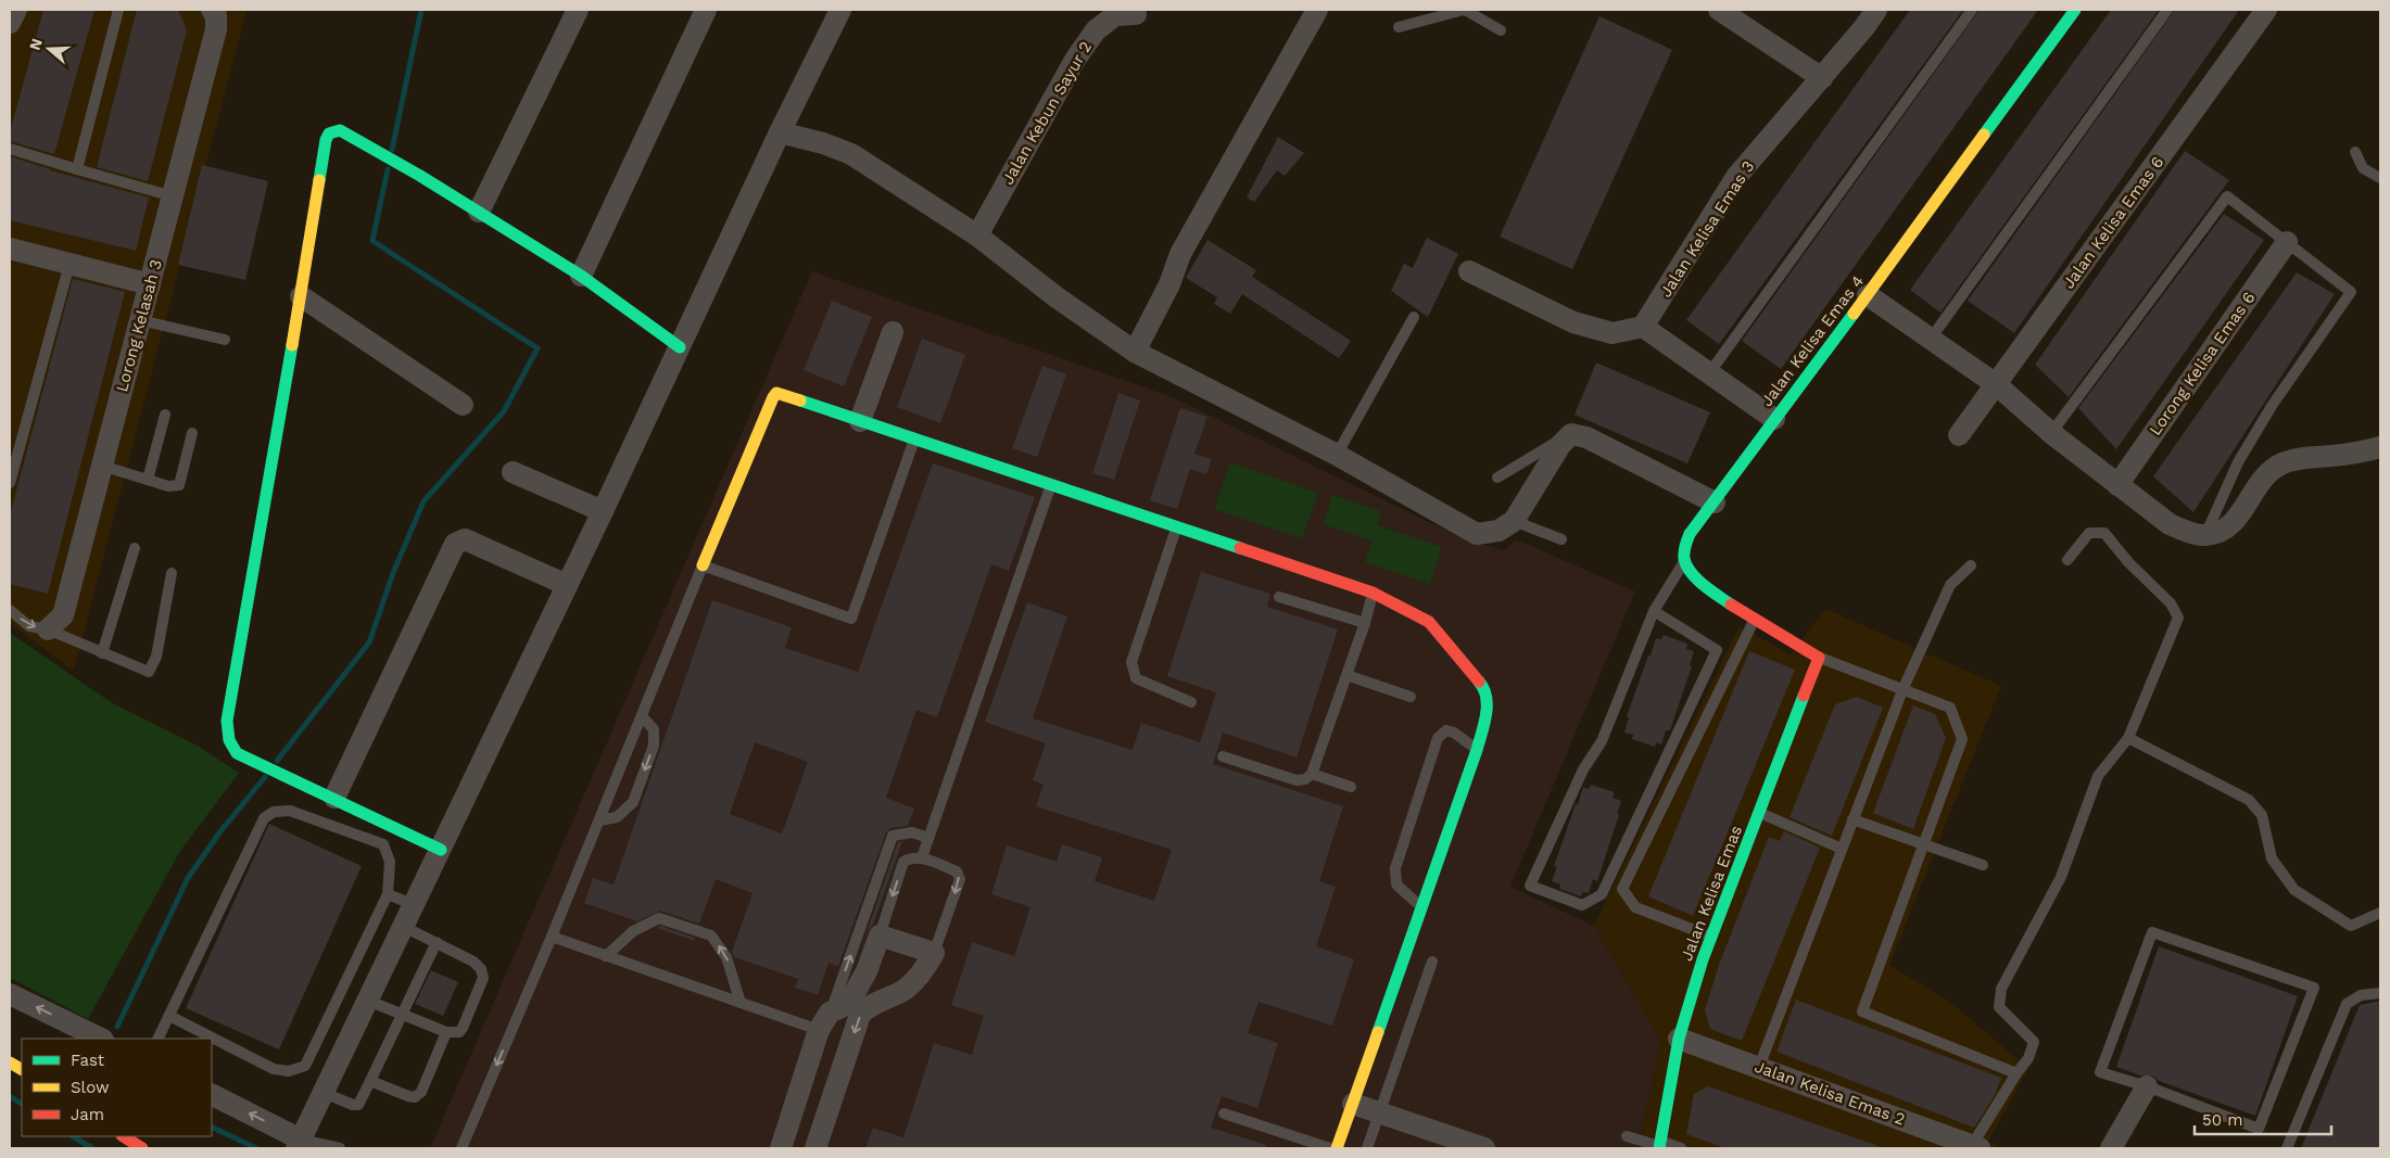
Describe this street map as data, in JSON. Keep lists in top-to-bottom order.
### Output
{
  "streets": {
    "main road": ["Jalan Kelisa Emas 4", "Jalan Kelisa Emas"],
    "street": [
      "Jalan Kebun Sayur 2",
      "Jalan Kelisa Emas 6",
      "Jalan Kelisa Emas 3",
      "Lorong Kelasah 3",
      "Lorong Kelisa Emas 6",
      "Jalan Kelisa Emas 2"
    ]
  },
  "crossings": [
    ["Jalan Kelisa Emas", "Jalan Kelisa Emas 2"]
  ],
  "legend": ["Fast", "Slow", "Jam"],
  "scale_bar": "50 m",
  "north": "left"
}
